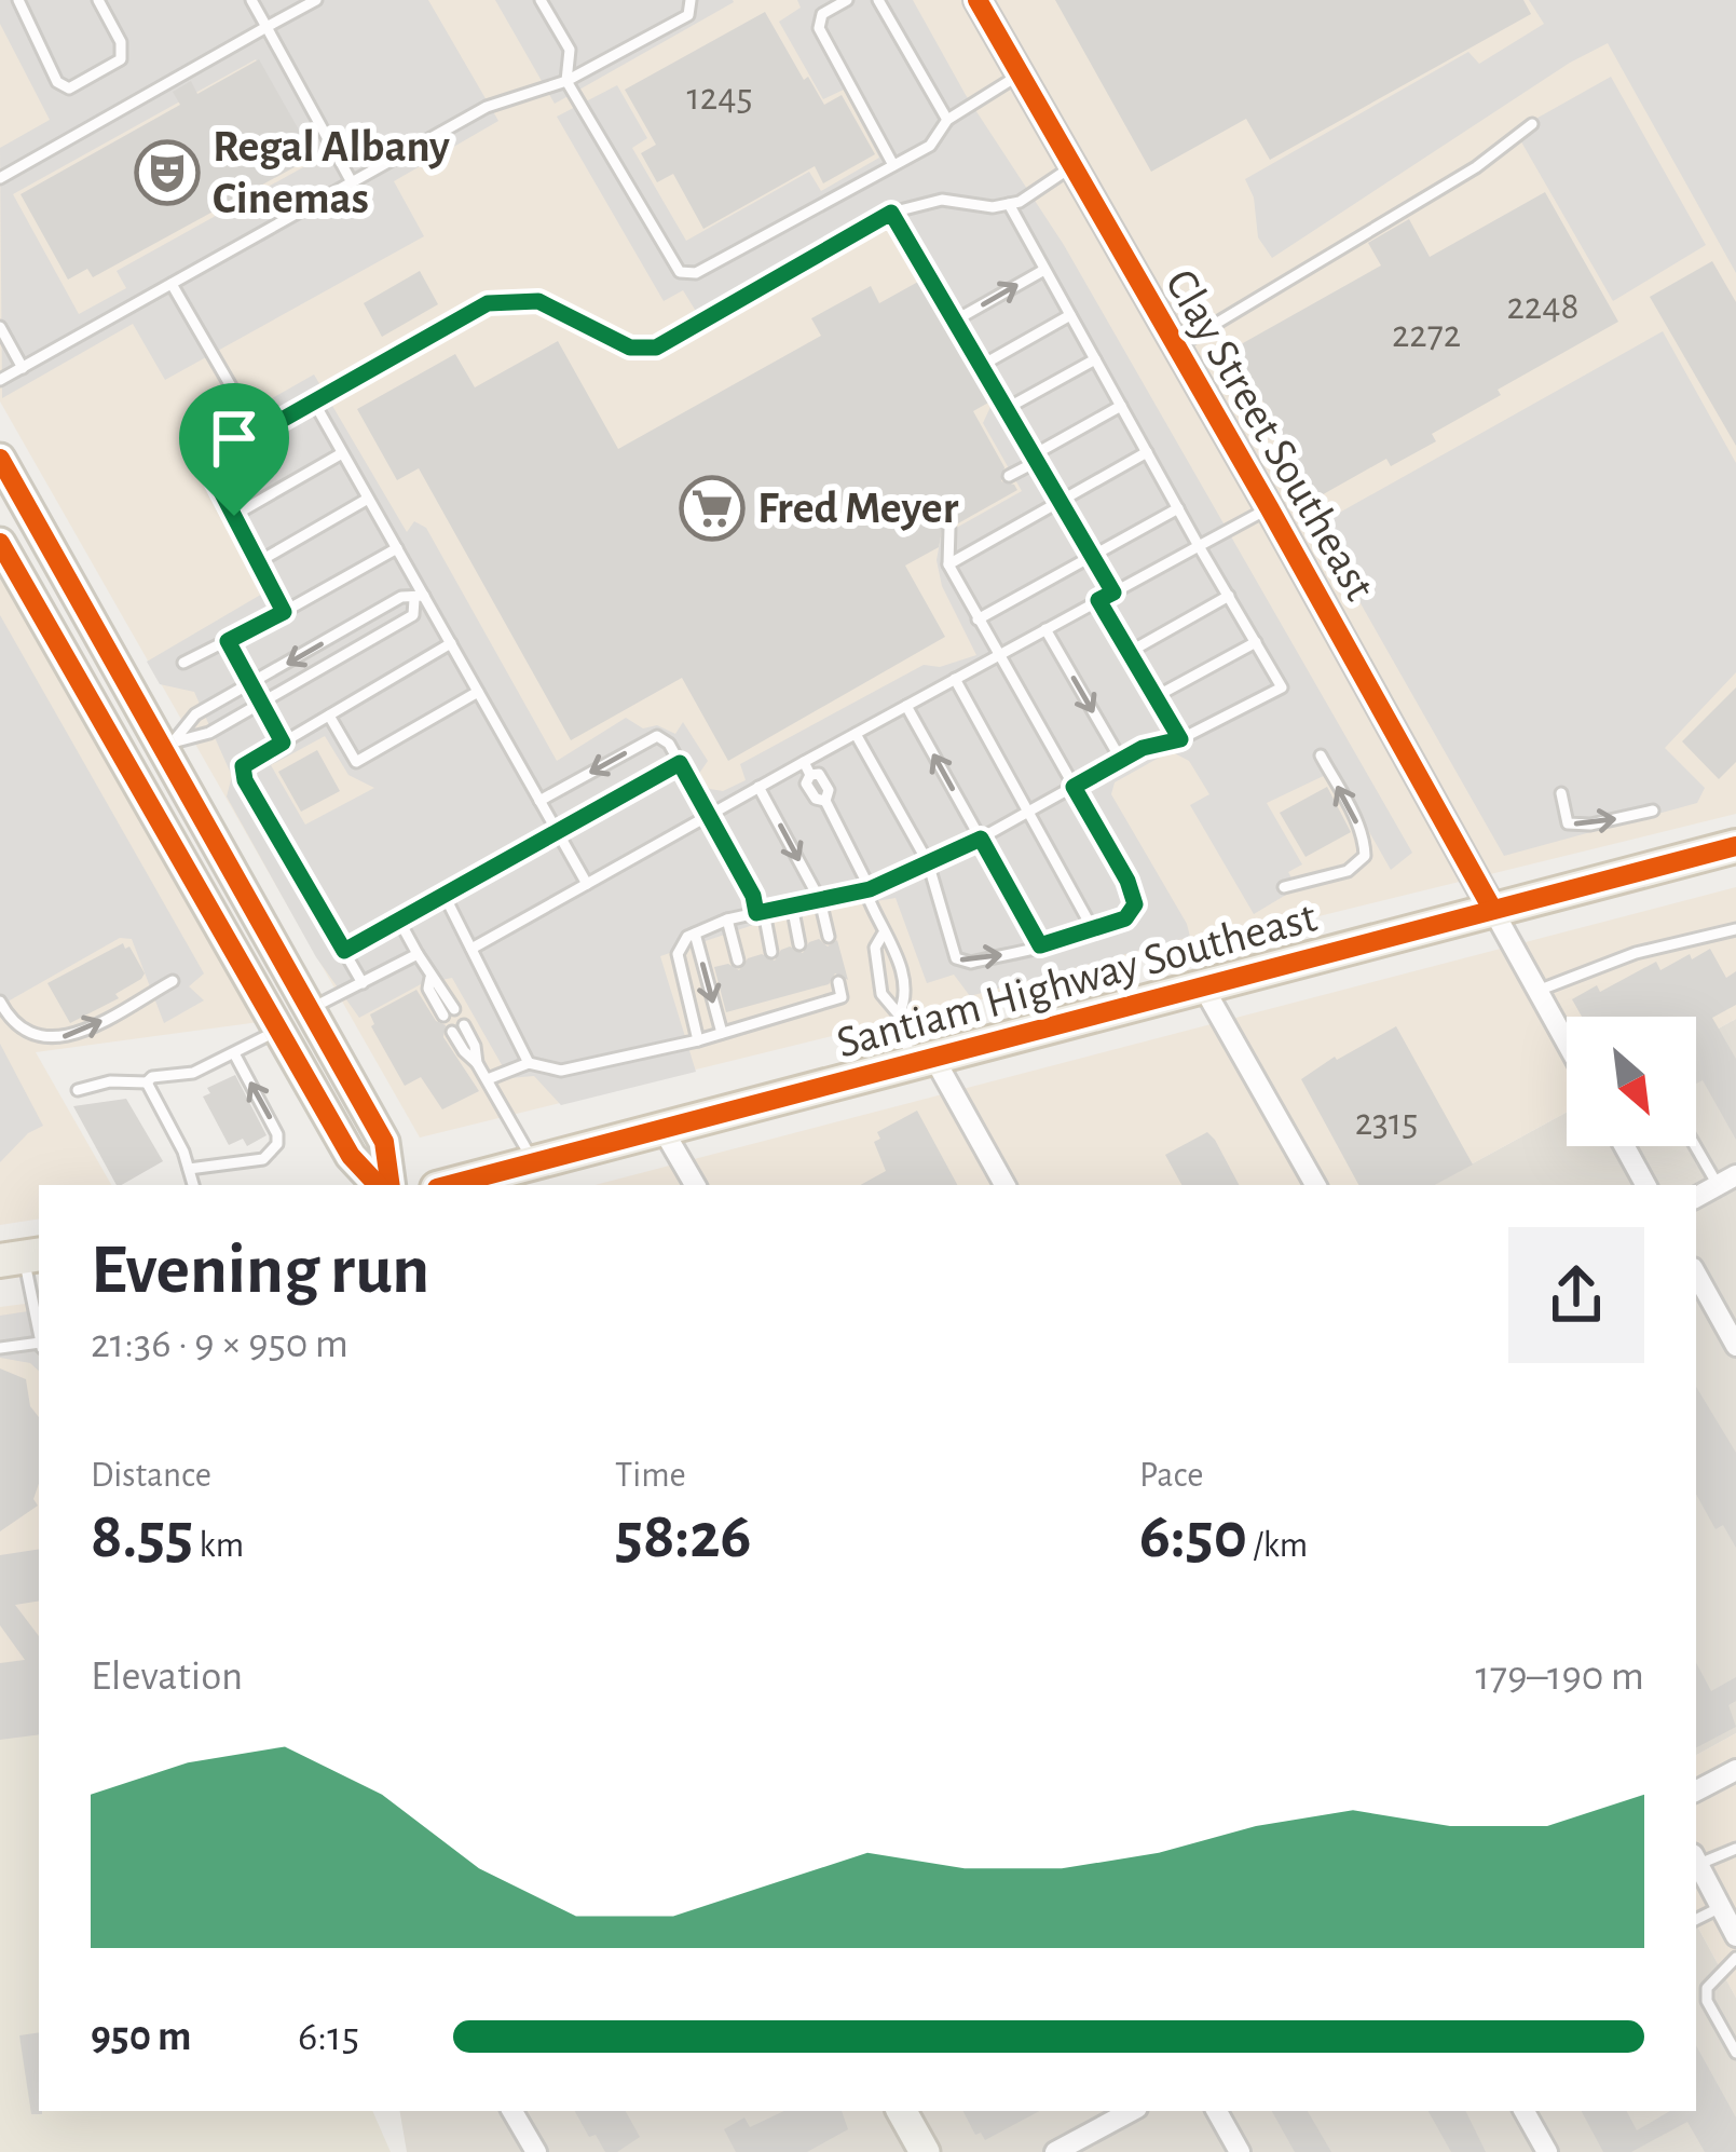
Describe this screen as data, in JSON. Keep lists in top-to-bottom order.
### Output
{
  "streets": {
    "main road": ["Santiam Highway Southeast"],
    "street": ["Clay Street Southeast"]
  },
  "crossings": [
    ["Clay Street Southeast", "Santiam Highway Southeast"]
  ],
  "places": {
    "theatre": ["Regal Albany Cinemas"],
    "supermarket": ["Fred Meyer"]
  },
  "house_numbers": [
    "1245",
    "2248",
    "2272",
    "2315"
  ],
  "north": "bottom right",
  "page": {
    "heading": ["Evening run", "21:36 · 9 × 950 m"],
    "stats": [
      ["Distance", "8.55 km"],
      ["Time", "58:26"],
      ["Pace", "6:50 /km"]
    ],
    "chart": ["Elevation", "179–190 m"],
    "list": [
      {
        "name": "950 m",
        "note": "6:15"
      }
    ]
  }
}
